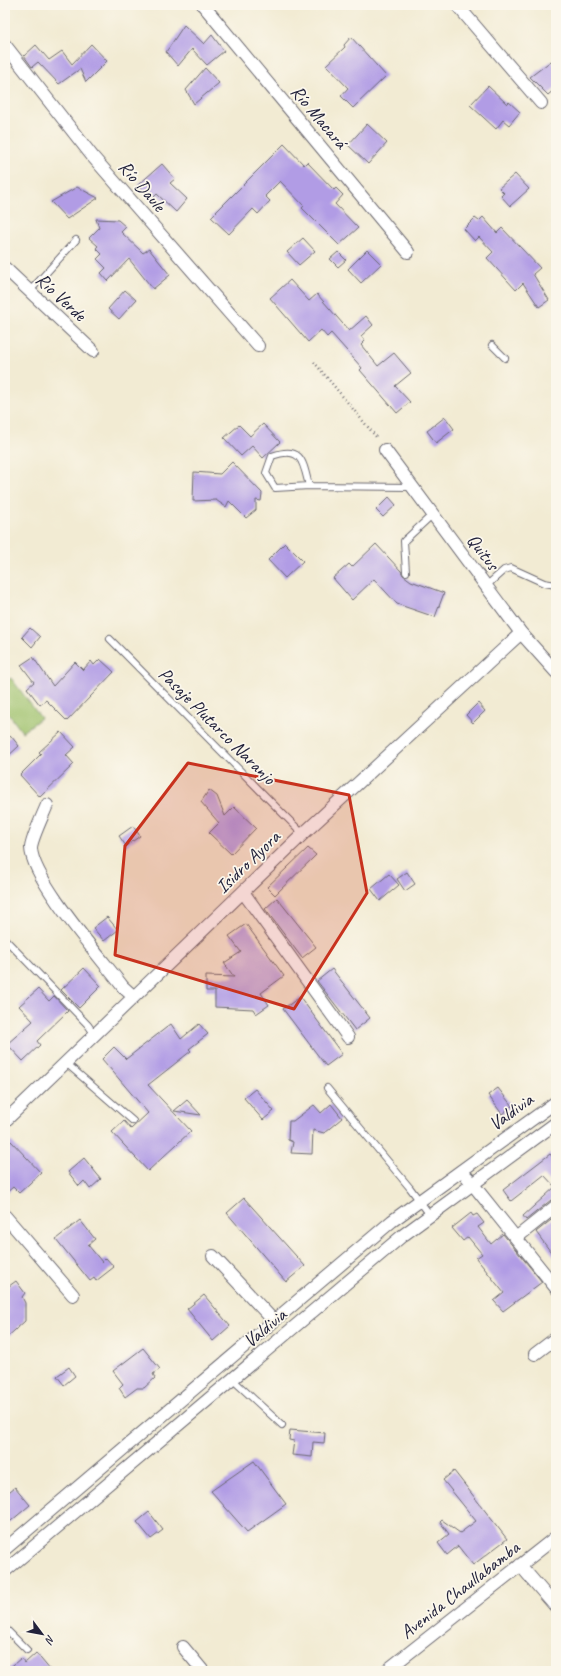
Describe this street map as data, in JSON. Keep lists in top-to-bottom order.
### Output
{
  "streets": {
    "street": [
      "Río Macará",
      "Río Daule",
      "Río Verde",
      "Quitus",
      "Isidro Ayora",
      "Valdivia",
      "Avenida Chaullabamba"
    ],
    "lane": ["Pasaje Plutarco Naranjo"]
  },
  "crossings": [
    ["Quitus", "Isidro Ayora"],
    ["Pasaje Plutarco Naranjo", "Isidro Ayora"]
  ],
  "north": "bottom right"
}
